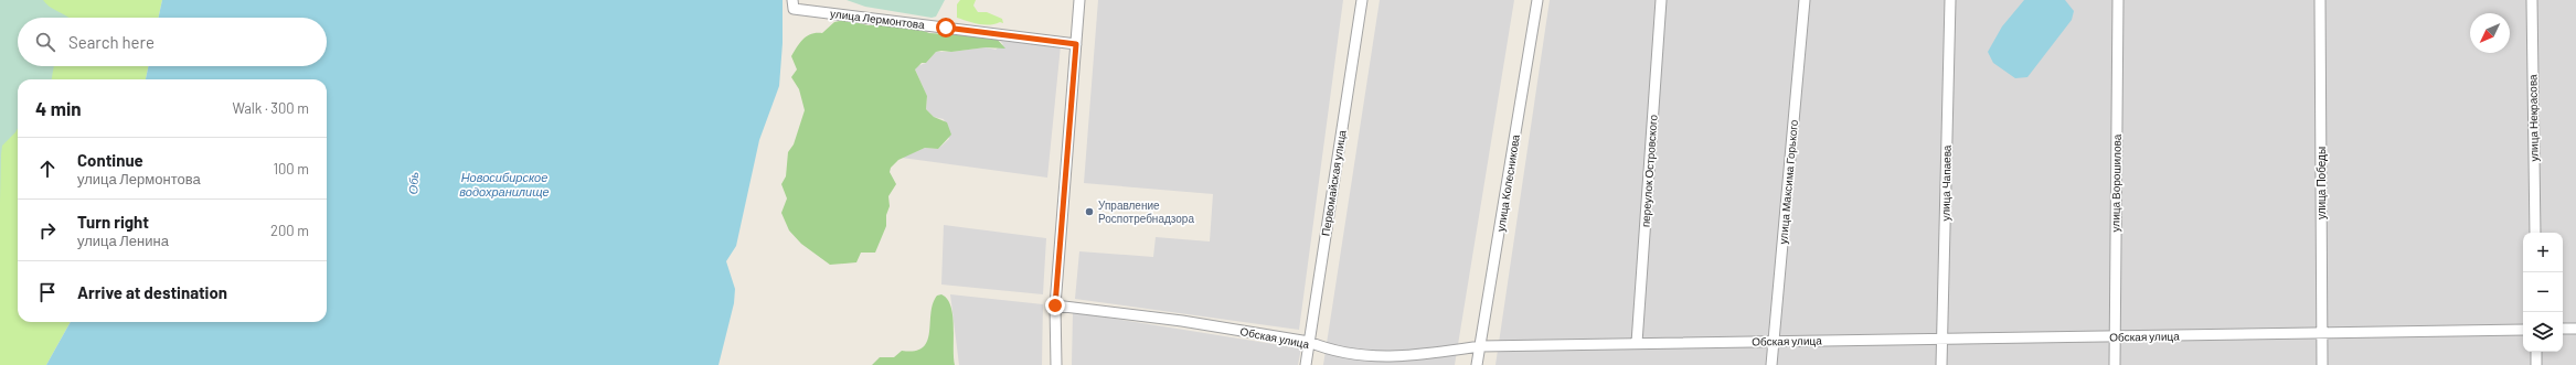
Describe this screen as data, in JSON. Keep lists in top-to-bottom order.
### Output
{
  "streets": {
    "street": [
      "улица Лермонтова",
      "улица Некрасова",
      "переулок Островского",
      "улица Максима Горького",
      "Первомайская улица",
      "улица Колесникова",
      "улица Чапаева",
      "улица Ворошилова",
      "улица Победы",
      "Обская улица"
    ]
  },
  "crossings": [
    ["переулок Островского", "Обская улица"],
    ["улица Максима Горького", "Обская улица"],
    ["Первомайская улица", "Обская улица"],
    ["улица Колесникова", "Обская улица"],
    ["улица Чапаева", "Обская улица"],
    ["улица Ворошилова", "Обская улица"],
    ["улица Победы", "Обская улица"]
  ],
  "water": ["Новосибирское водохранилище", "Обь"],
  "places": ["Управление Роспотребнадзора"],
  "north": "bottom left",
  "page": {
    "search": "Search here",
    "heading": ["4 min", "Walk · 300 m"],
    "list": [
      ["Continue", "улица Лермонтова", "100 m"],
      ["Turn right", "улица Ленина", "200 m"],
      "Arrive at destination"
    ],
    "map_buttons": ["+", "−"]
  }
}
